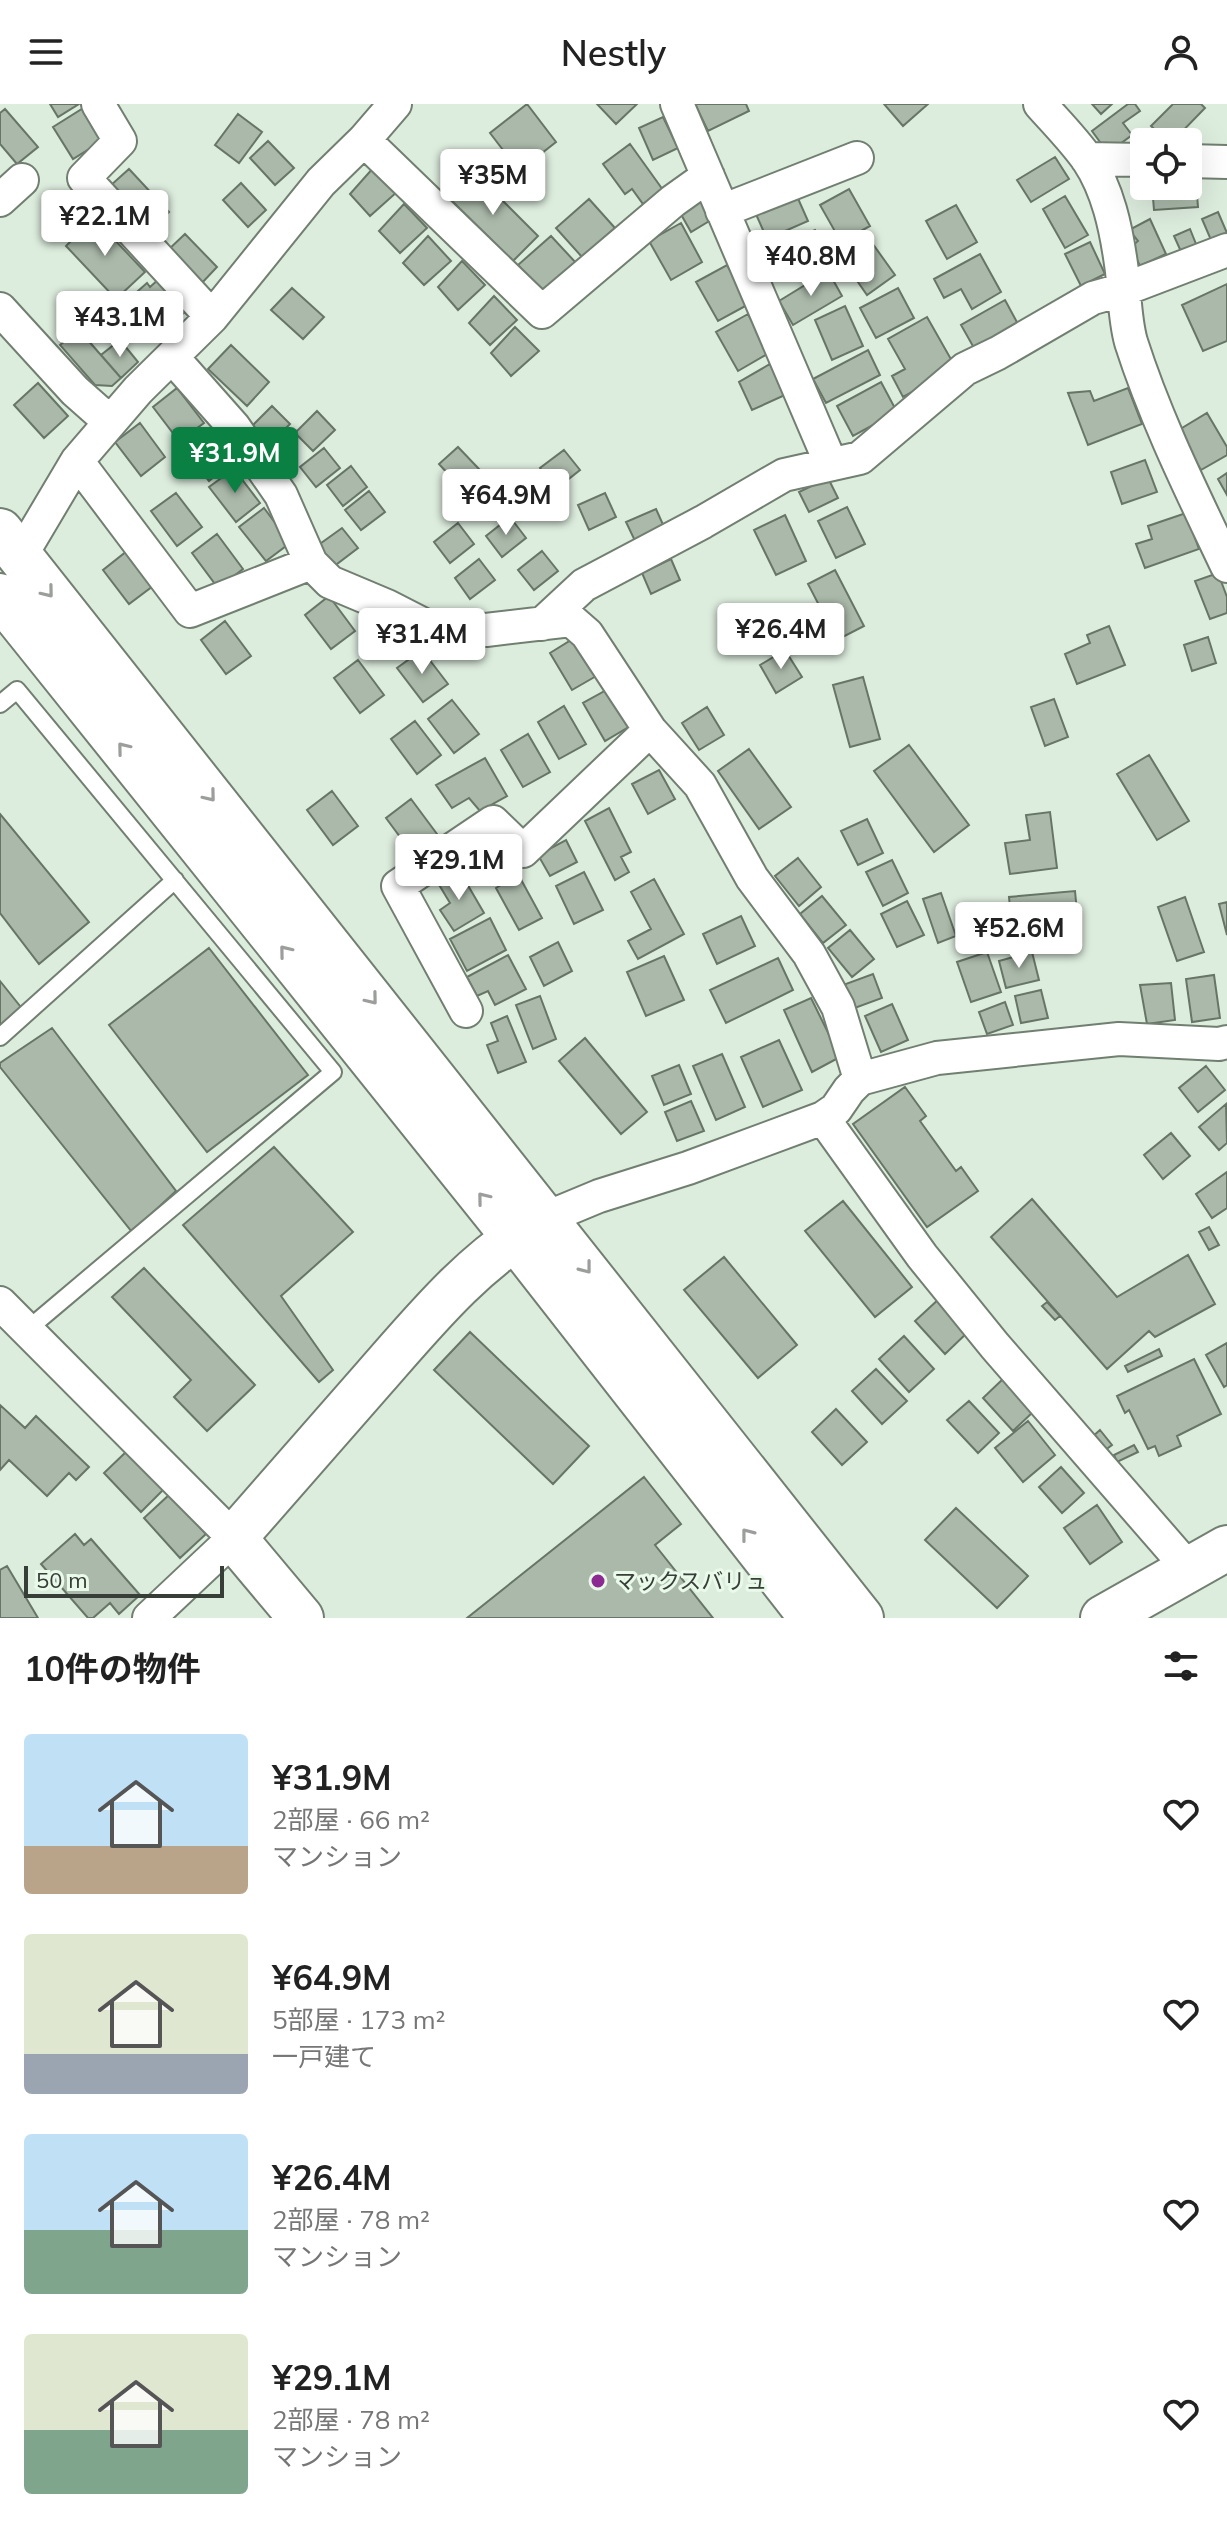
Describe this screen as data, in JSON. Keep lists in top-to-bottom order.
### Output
{
  "places": ["マックスバリュ"],
  "scale_bar": "50 m",
  "page": {
    "header": "Nestly",
    "price": [
      "¥35M",
      "¥22.1M",
      "¥40.8M",
      "¥43.1M",
      "¥31.9M",
      "¥64.9M",
      "¥26.4M",
      "¥31.4M",
      "¥29.1M",
      "¥52.6M"
    ],
    "scale": "50 m",
    "heading": "10件の物件",
    "list": [
      {
        "name": "¥31.9M",
        "note": "2部屋 · 66 m² · マンション"
      },
      {
        "name": "¥64.9M",
        "note": "5部屋 · 173 m² · 一戸建て"
      },
      {
        "name": "¥26.4M",
        "note": "2部屋 · 78 m² · マンション"
      },
      {
        "name": "¥29.1M",
        "note": "2部屋 · 78 m² · マンション"
      }
    ]
  }
}
